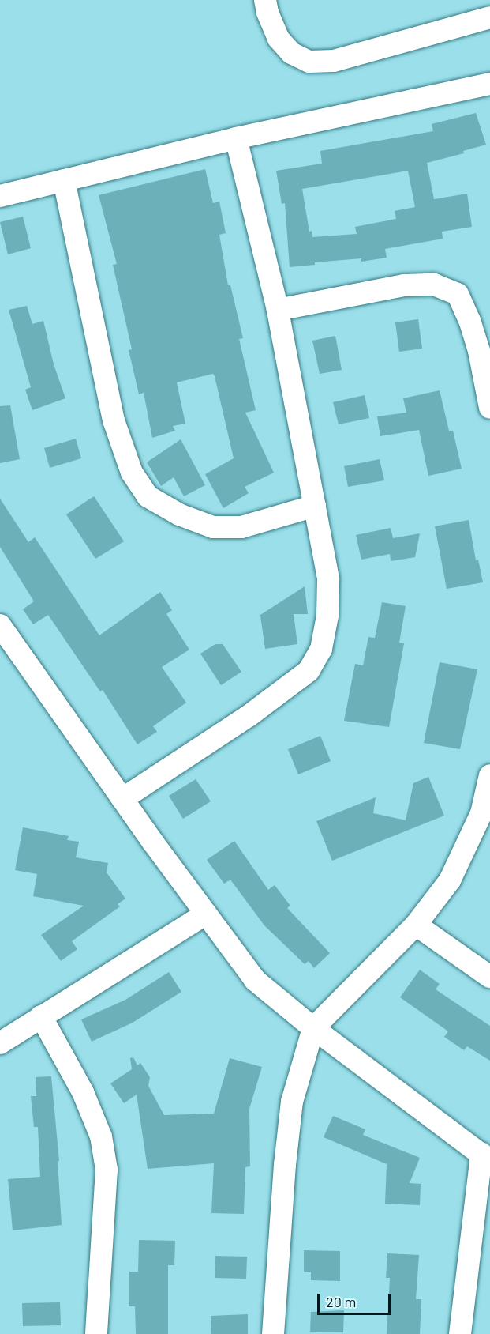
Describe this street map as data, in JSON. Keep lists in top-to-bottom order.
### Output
{
  "scale_bar": "20 m"
}
